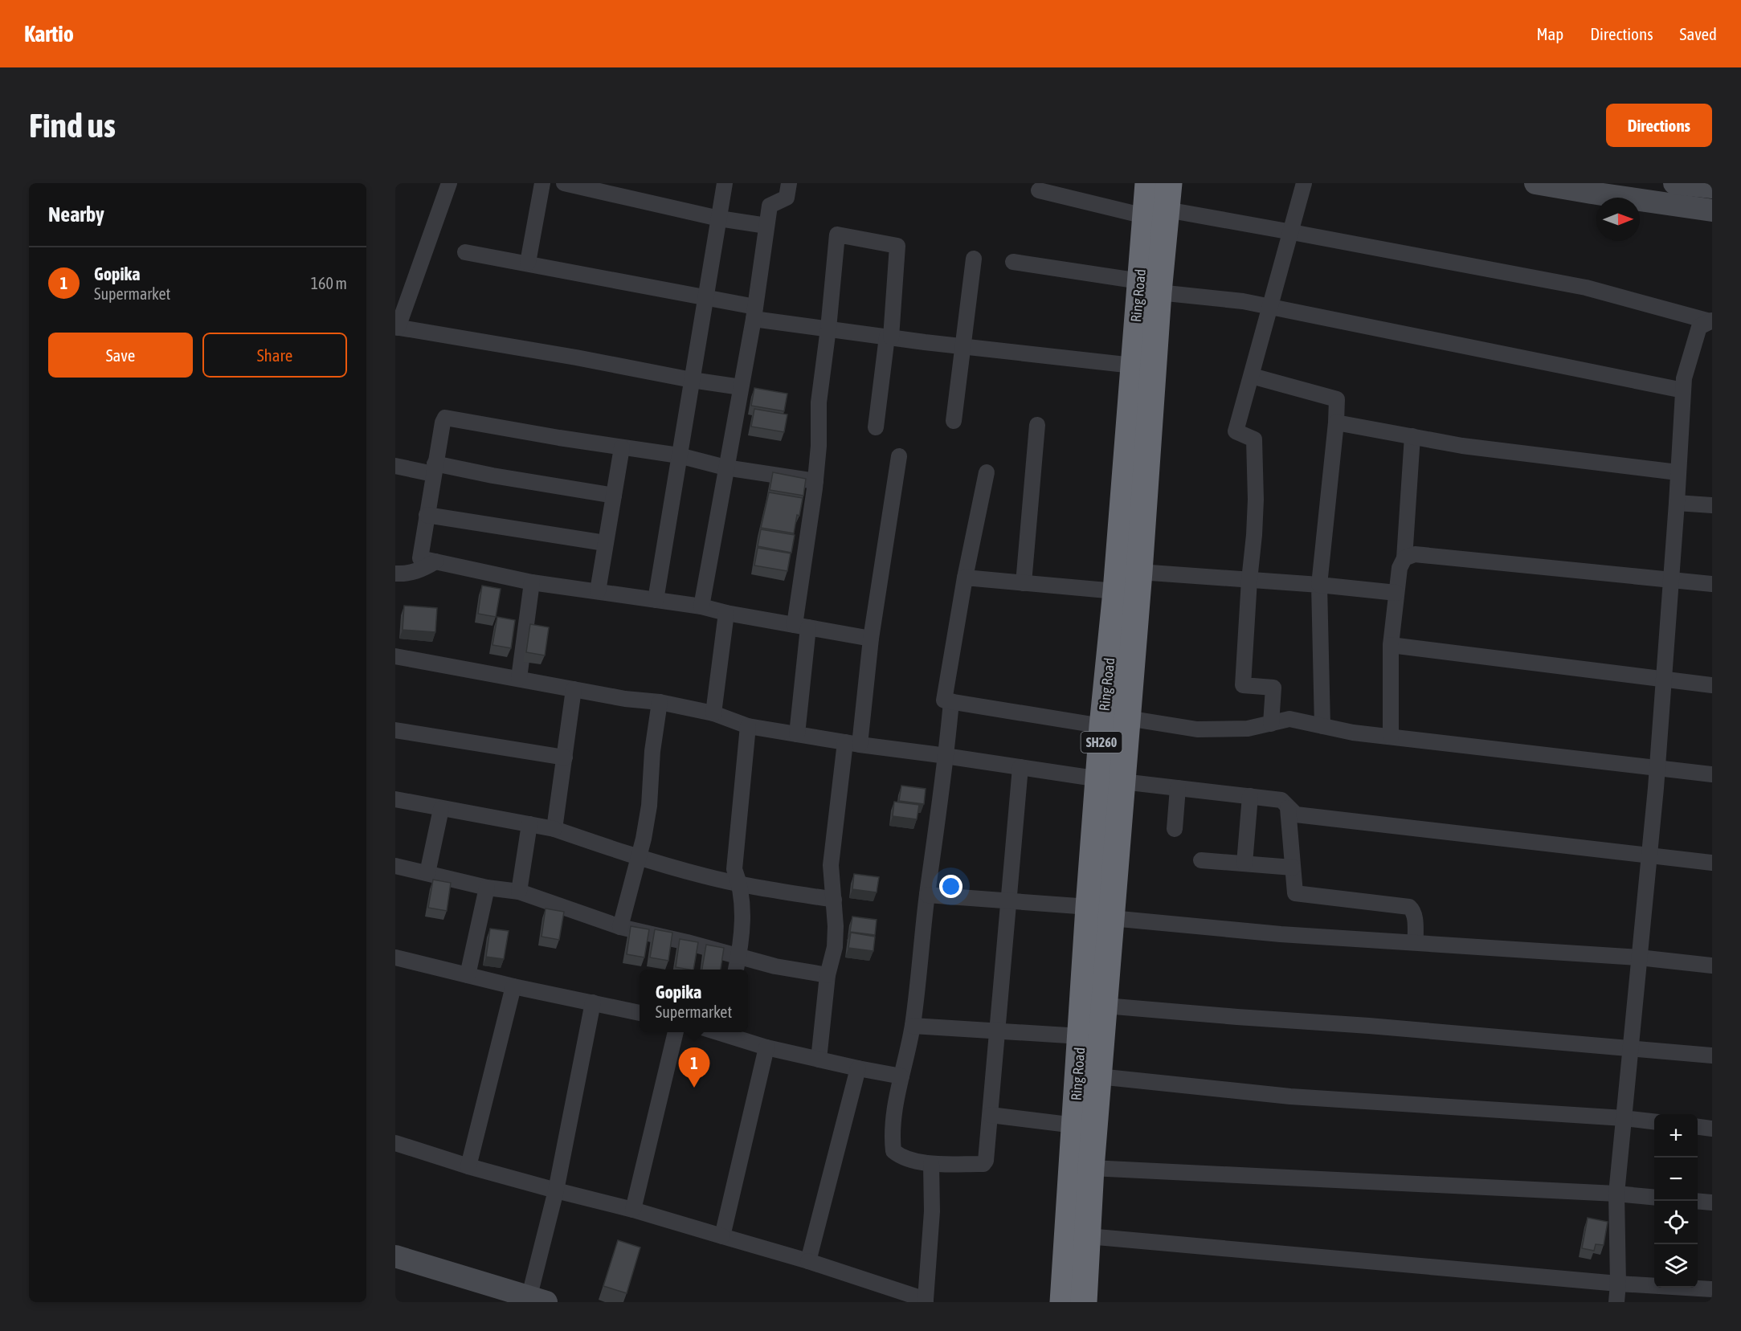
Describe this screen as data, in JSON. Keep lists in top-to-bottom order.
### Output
{
  "streets": {
    "highway": ["Ring Road", "SH260"]
  },
  "north": "right",
  "page": {
    "header": "Kartio",
    "nav": ["Map", "Directions", "Saved"],
    "buttons": [
      "Directions",
      ["Save", "Share"]
    ],
    "title": "Find us",
    "heading": "Nearby",
    "list": [
      {
        "mark": "1",
        "name": "Gopika",
        "note": "Supermarket",
        "value": "160 m"
      }
    ],
    "popup": ["Gopika", "Supermarket"],
    "pins": "1",
    "map_buttons": ["+", "−"]
  }
}
